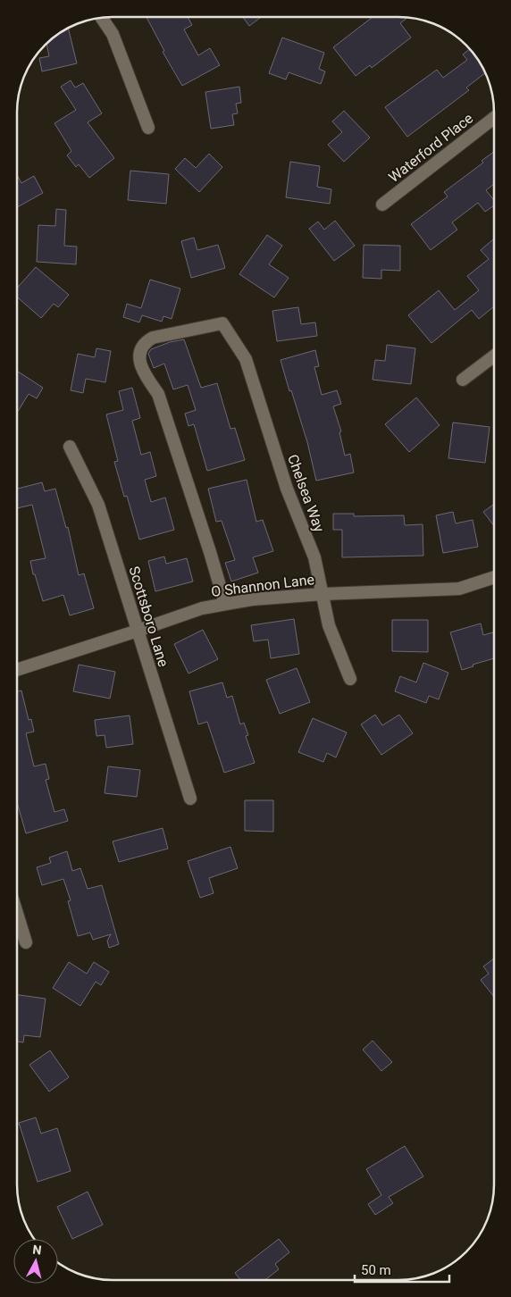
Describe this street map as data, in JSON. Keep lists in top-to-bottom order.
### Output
{
  "streets": {
    "street": [
      "Waterford Place",
      "Chelsea Way",
      "O Shannon Lane",
      "Scottsboro Lane"
    ]
  },
  "crossings": [
    ["Chelsea Way", "O Shannon Lane"],
    ["O Shannon Lane", "Scottsboro Lane"]
  ],
  "scale_bar": "50 m",
  "north": "top"
}
